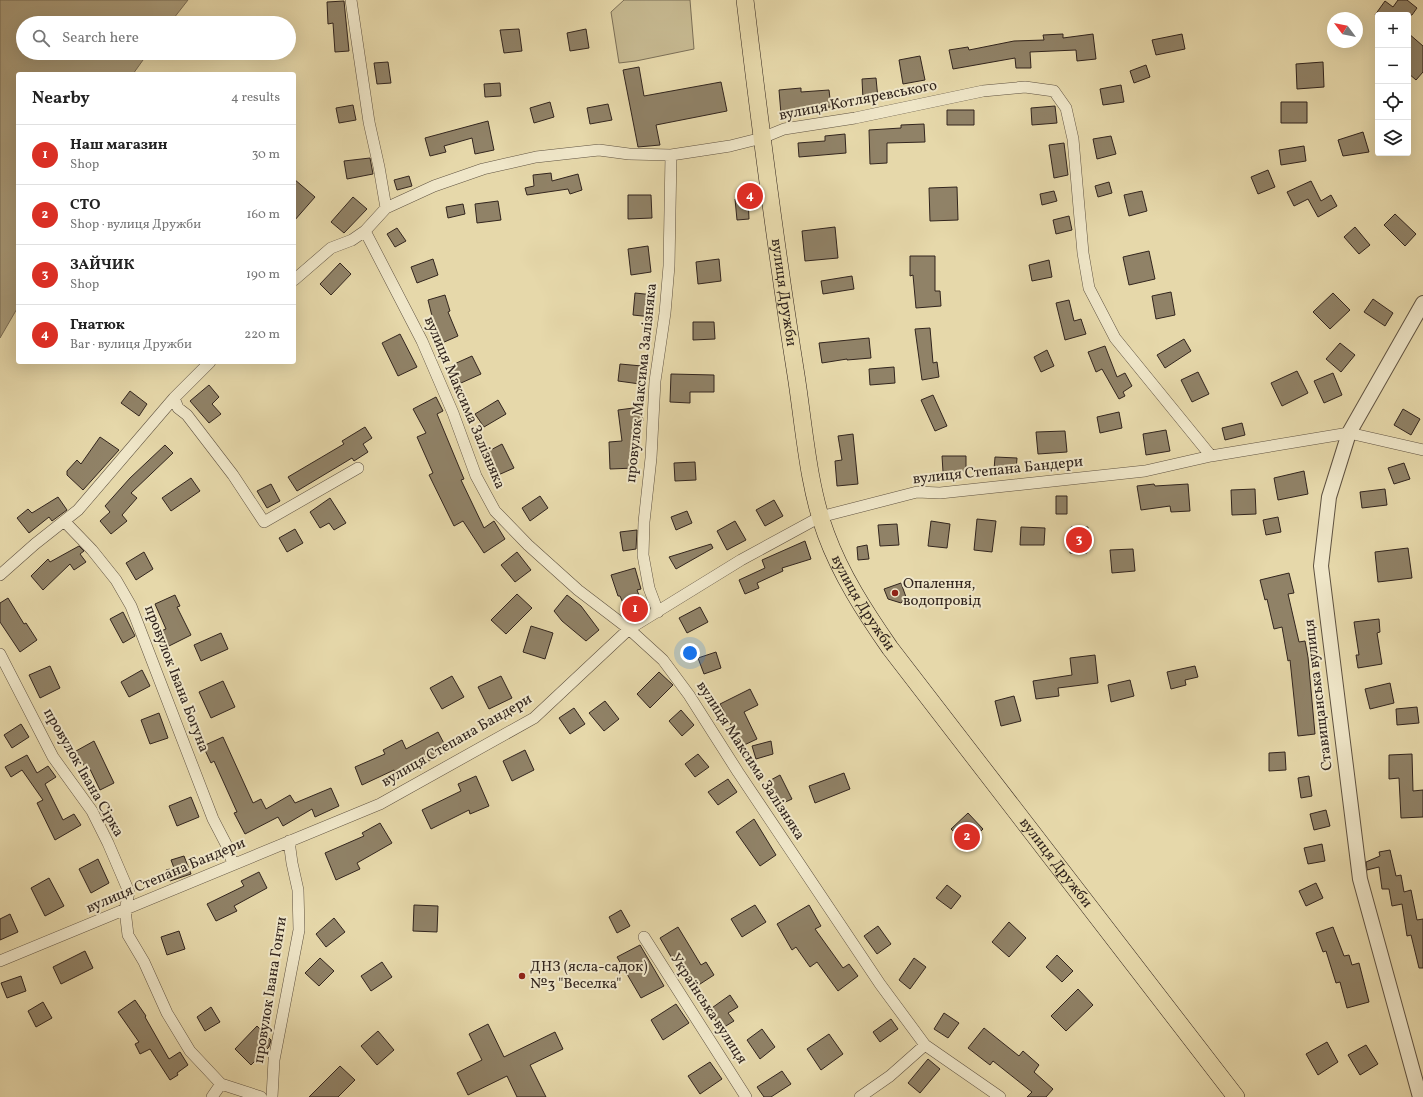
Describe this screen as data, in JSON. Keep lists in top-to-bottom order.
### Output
{
  "streets": {
    "main road": ["вулиця Дружби"],
    "street": [
      "вулиця Котляревського",
      "провулок Максима Залізняка",
      "вулиця Максима Залізняка",
      "вулиця Степана Бандери",
      "провулок Івана Богуна",
      "Ставищанська вулиця",
      "провулок Івана Сірка",
      "провулок Івана Гонти",
      "Українська вулиця"
    ]
  },
  "crossings": [
    ["вулиця Котляревського", "вулиця Дружби"],
    ["вулиця Котляревського", "провулок Максима Залізняка"],
    ["вулиця Котляревського", "вулиця Максима Залізняка"],
    ["вулиця Котляревського", "вулиця Степана Бандери"],
    ["вулиця Дружби", "вулиця Степана Бандери"],
    ["провулок Максима Залізняка", "вулиця Степана Бандери"],
    ["вулиця Максима Залізняка", "вулиця Степана Бандери"],
    ["вулиця Степана Бандери", "провулок Івана Богуна"],
    ["вулиця Степана Бандери", "Ставищанська вулиця"],
    ["вулиця Степана Бандери", "провулок Івана Сірка"],
    ["вулиця Степана Бандери", "провулок Івана Гонти"]
  ],
  "places": ["Опалення, водопровід", "ДНЗ (ясла-садок) №3 \"Веселка\""],
  "north": "top left",
  "page": {
    "map_buttons": ["+", "−"],
    "search": "Search here",
    "heading": ["Nearby", "4 results"],
    "list": [
      {
        "mark": "1",
        "name": "Наш магазин",
        "note": "Shop",
        "value": "30 m"
      },
      {
        "mark": "2",
        "name": "СТО",
        "note": "Shop · вулиця Дружби",
        "value": "160 m"
      },
      {
        "mark": "3",
        "name": "ЗАЙЧИК",
        "note": "Shop",
        "value": "190 m"
      },
      {
        "mark": "4",
        "name": "Гнатюк",
        "note": "Bar · вулиця Дружби",
        "value": "220 m"
      }
    ],
    "pins": [
      "4",
      "3",
      "1",
      "2"
    ]
  }
}
